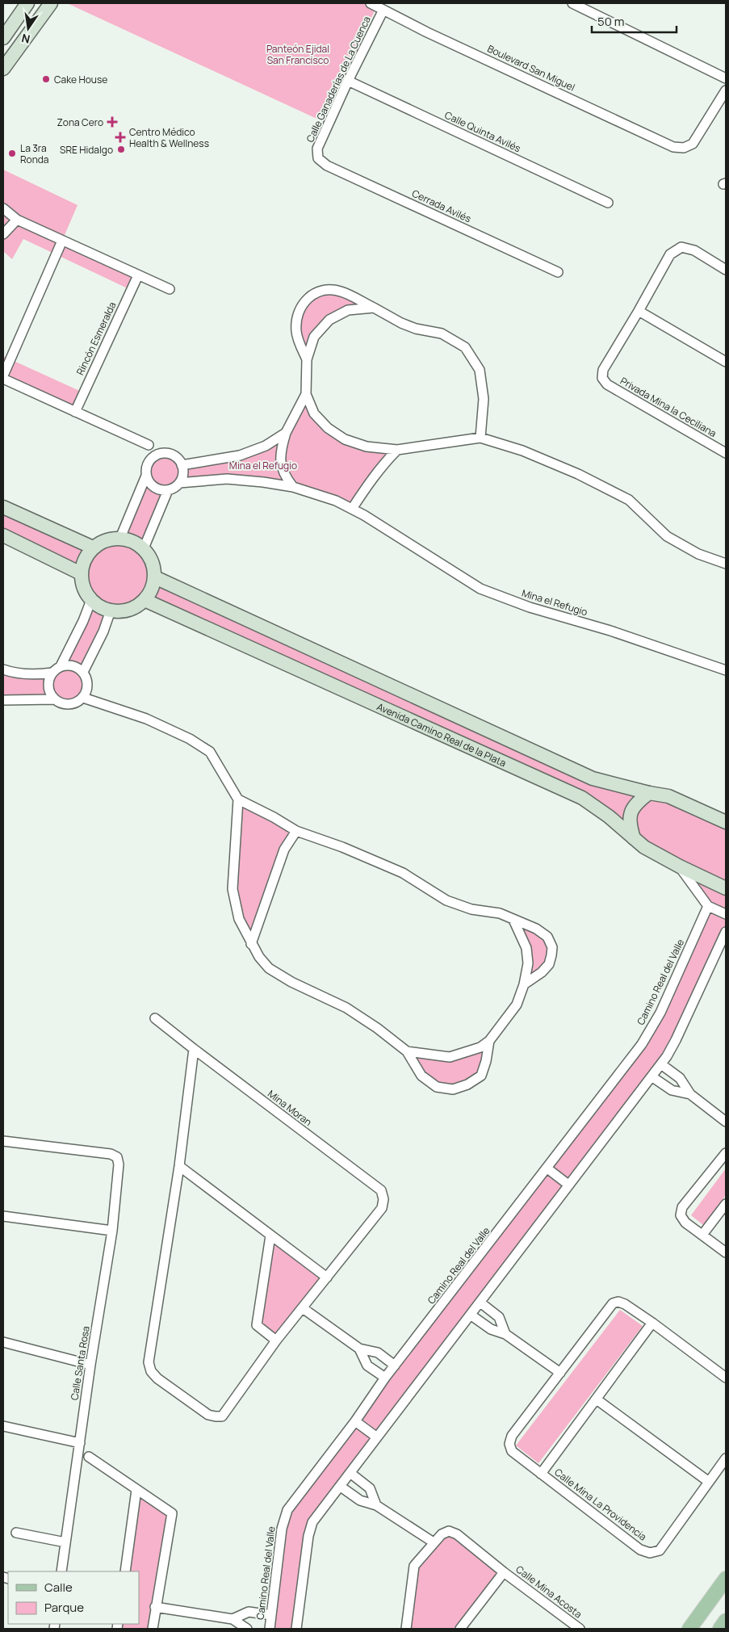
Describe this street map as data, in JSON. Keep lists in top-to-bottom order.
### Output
{
  "streets": {
    "main road": ["Avenida Camino Real de la Plata"],
    "street": [
      "Boulevard San Miguel",
      "Calle Ganaderías de La Cuenca",
      "Calle Quinta Avilés",
      "Cerrada Avilés",
      "Rincón Esmeralda",
      "Privada Mina la Ceciliana",
      "Mina el Refugio",
      "Camino Real del Valle",
      "Mina Moran",
      "Calle Santa Rosa",
      "Calle Mina La Providencia",
      "Calle Mina Acosta"
    ]
  },
  "crossings": [
    ["Boulevard San Miguel", "Calle Ganaderías de La Cuenca"],
    ["Calle Ganaderías de La Cuenca", "Calle Quinta Avilés"],
    ["Calle Ganaderías de La Cuenca", "Cerrada Avilés"]
  ],
  "parks": ["Panteón Ejidal San Francisco", "Mina el Refugio"],
  "places": {
    "other": ["Cake House", "SRE Hidalgo", "La 3ra Ronda"],
    "health": ["Zona Cero", "Centro Médico Health & Wellness"]
  },
  "legend": ["Calle", "Parque"],
  "scale_bar": "50 m",
  "north": "bottom"
}
